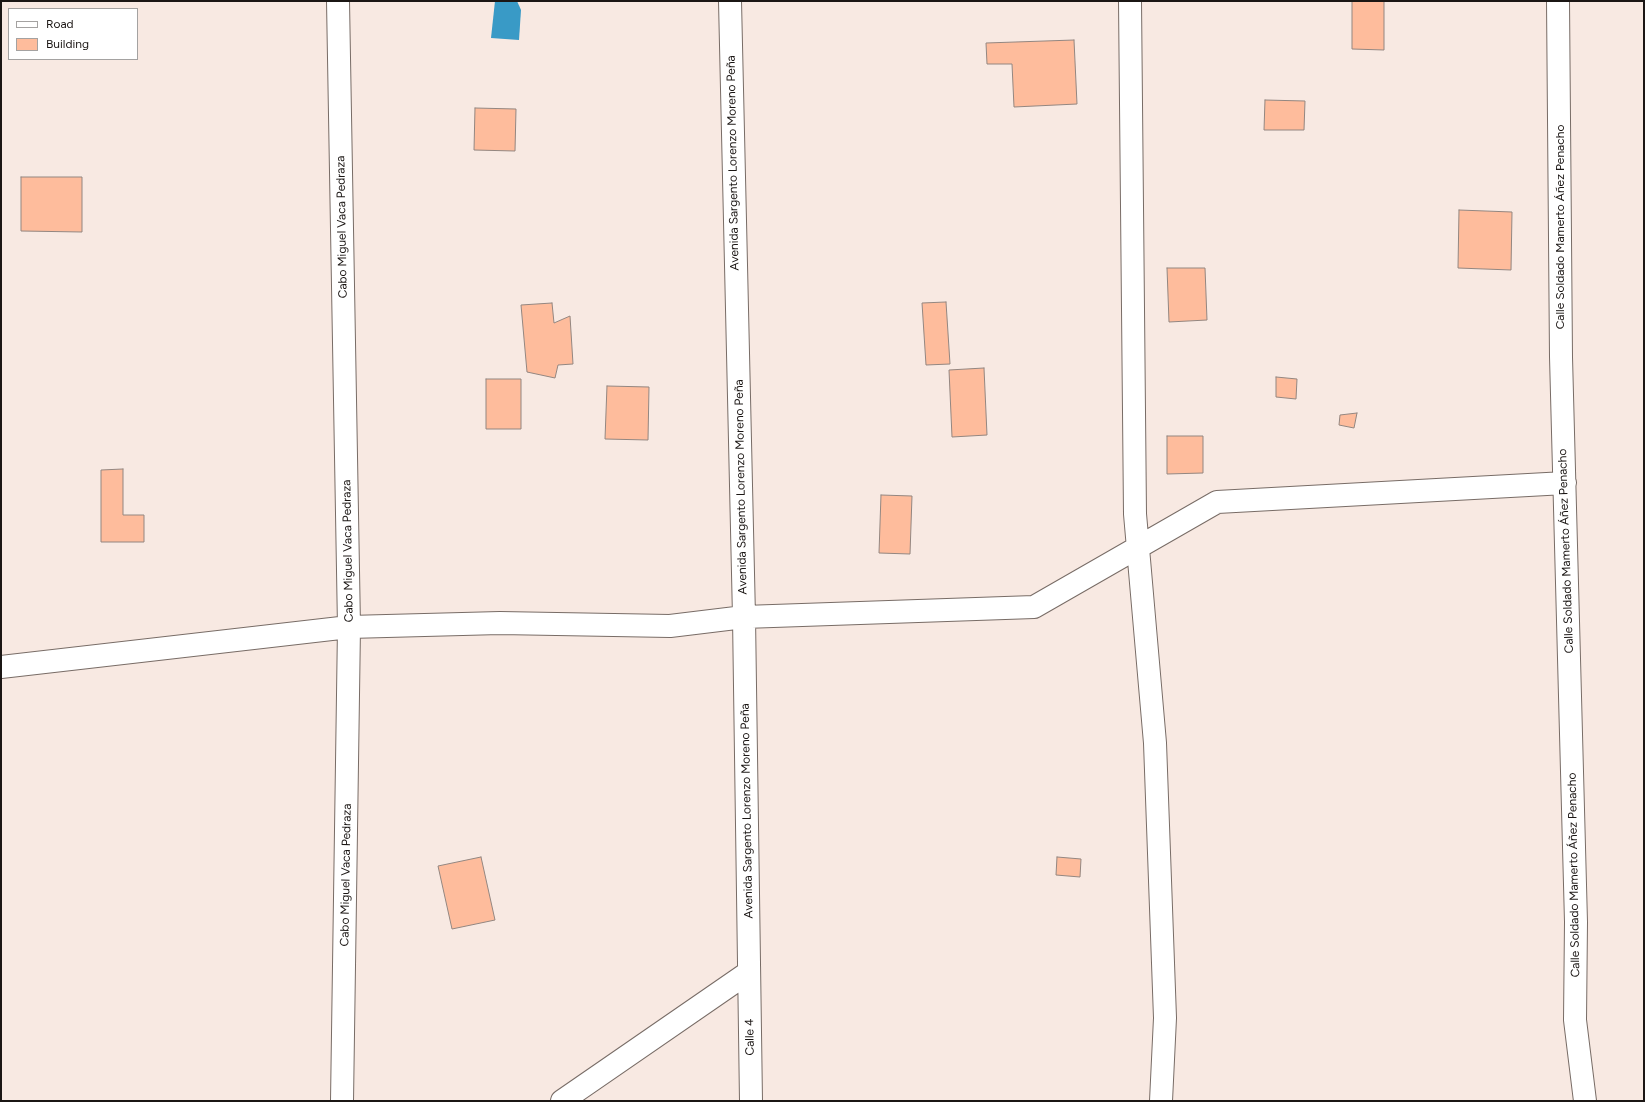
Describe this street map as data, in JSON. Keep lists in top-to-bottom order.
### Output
{
  "streets": {
    "street": [
      "Avenida Sargento Lorenzo Moreno Peña",
      "Cabo Miguel Vaca Pedraza",
      "Calle Soldado Mamerto Áñez Penacho",
      "Calle 4"
    ]
  },
  "crossings": [
    ["Avenida Sargento Lorenzo Moreno Peña", "Calle 4"]
  ],
  "legend": ["Road", "Building"]
}
